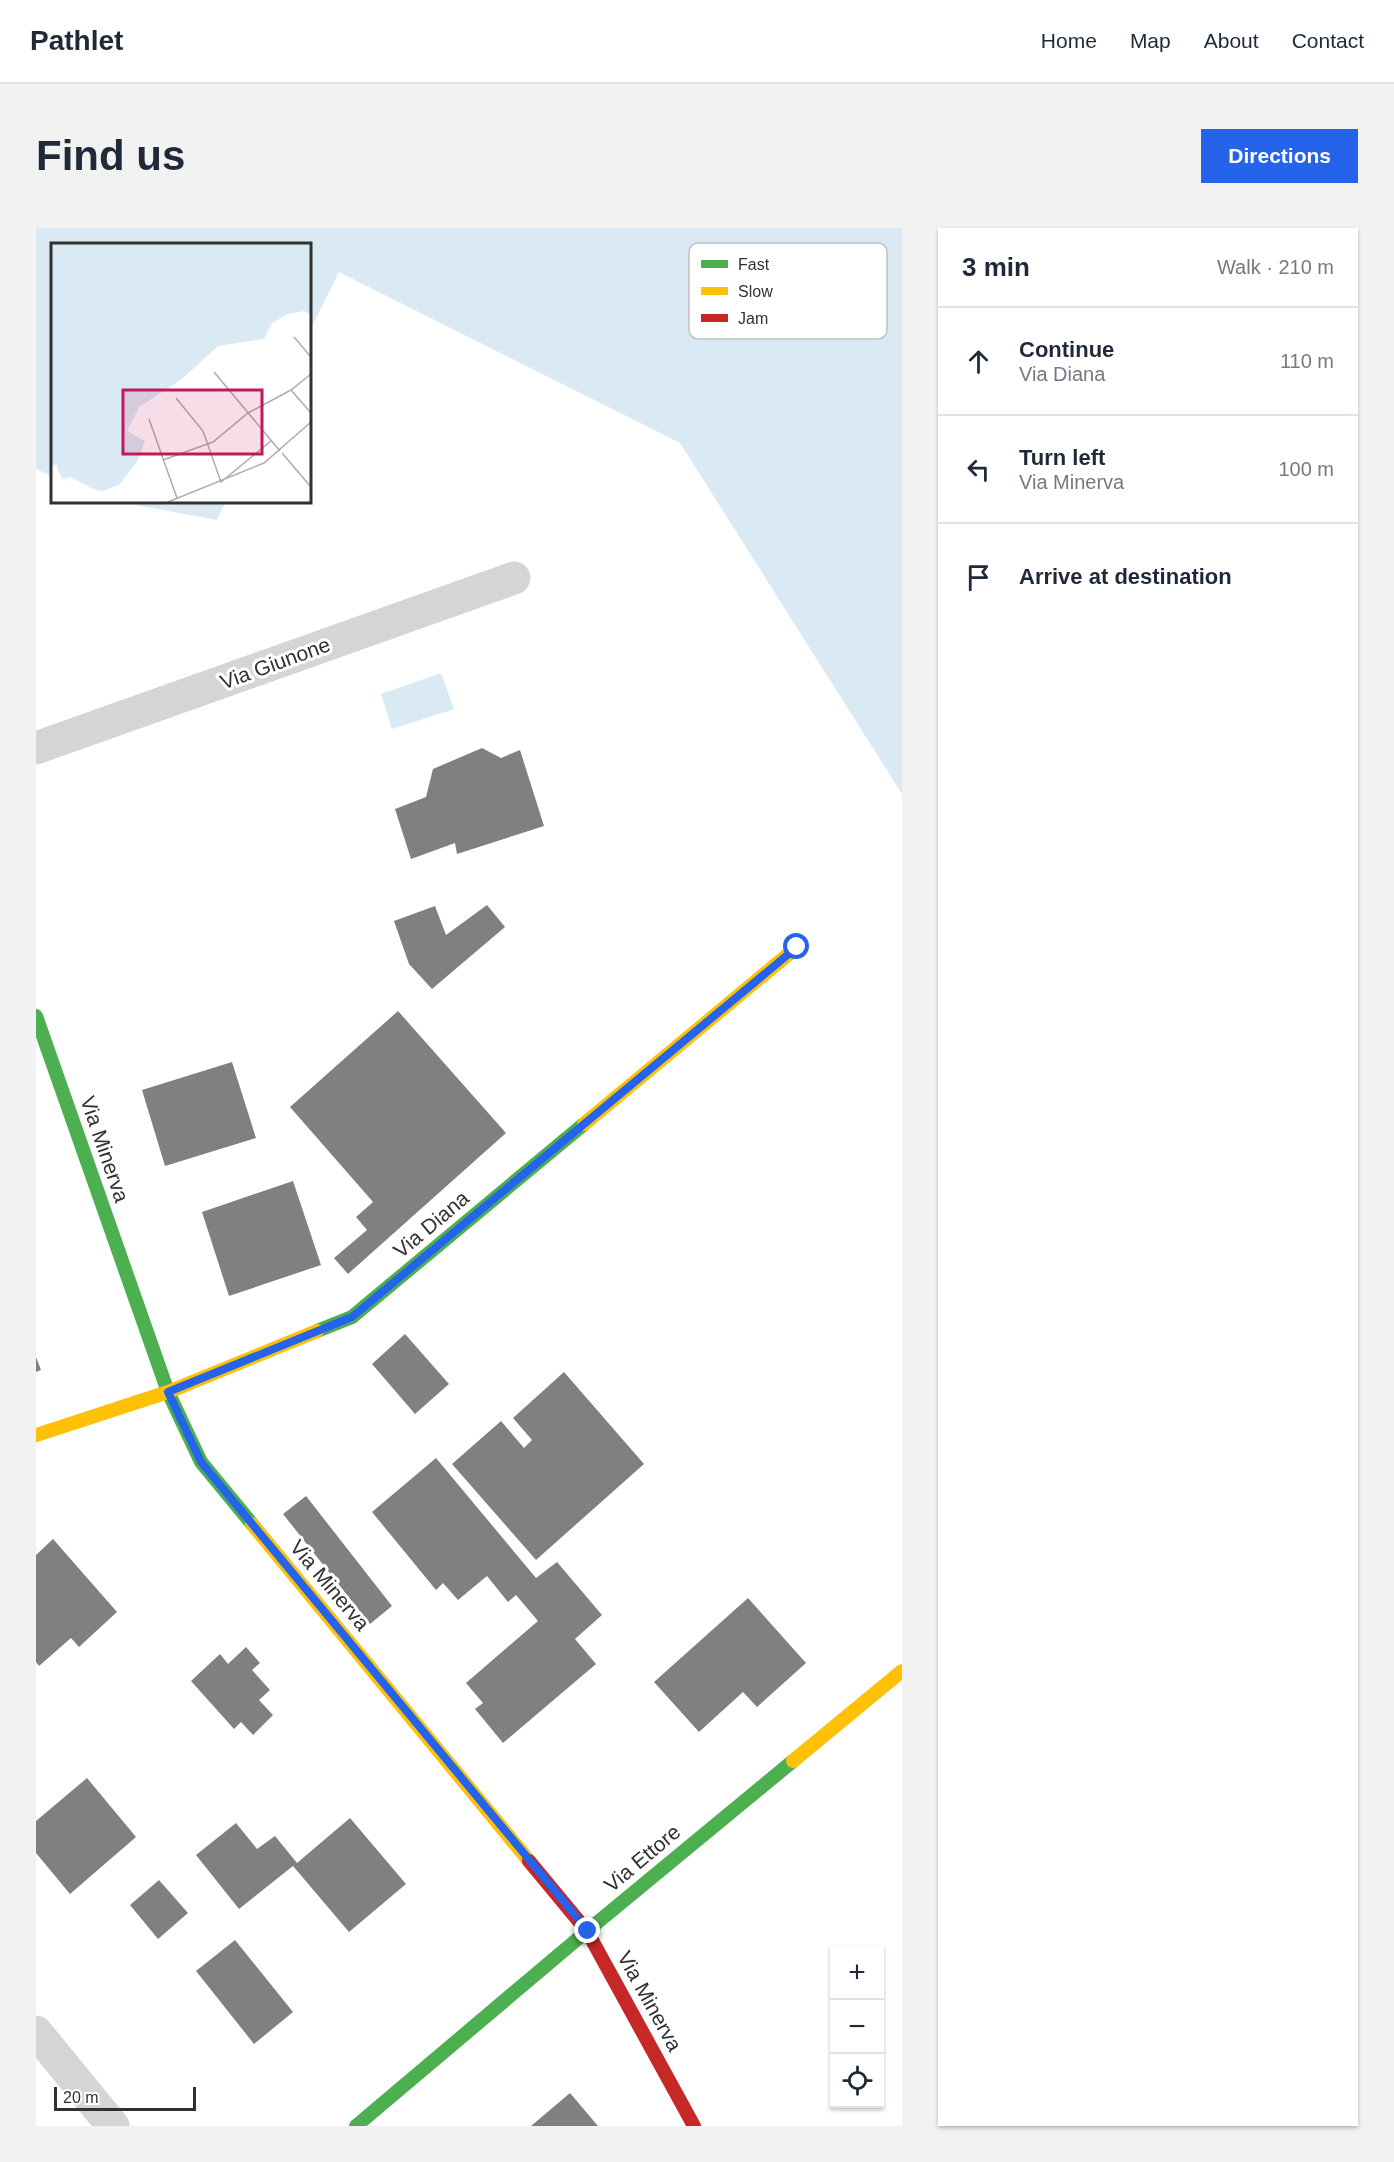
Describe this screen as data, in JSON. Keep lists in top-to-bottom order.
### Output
{
  "streets": {
    "street": [
      "Via Giunone",
      "Via Minerva",
      "Via Diana",
      "Via Ettore"
    ]
  },
  "crossings": [
    ["Via Minerva", "Via Diana"],
    ["Via Minerva", "Via Ettore"]
  ],
  "legend": ["Fast", "Slow", "Jam"],
  "scale_bar": "20 m",
  "page": {
    "header": "Pathlet",
    "nav": [
      "Home",
      "Map",
      "About",
      "Contact"
    ],
    "buttons": "Directions",
    "title": "Find us",
    "heading": ["3 min", "Walk · 210 m"],
    "list": [
      ["Continue", "Via Diana", "110 m"],
      ["Turn left", "Via Minerva", "100 m"],
      "Arrive at destination"
    ],
    "map_buttons": ["+", "−"],
    "scale": "20 m"
  }
}
